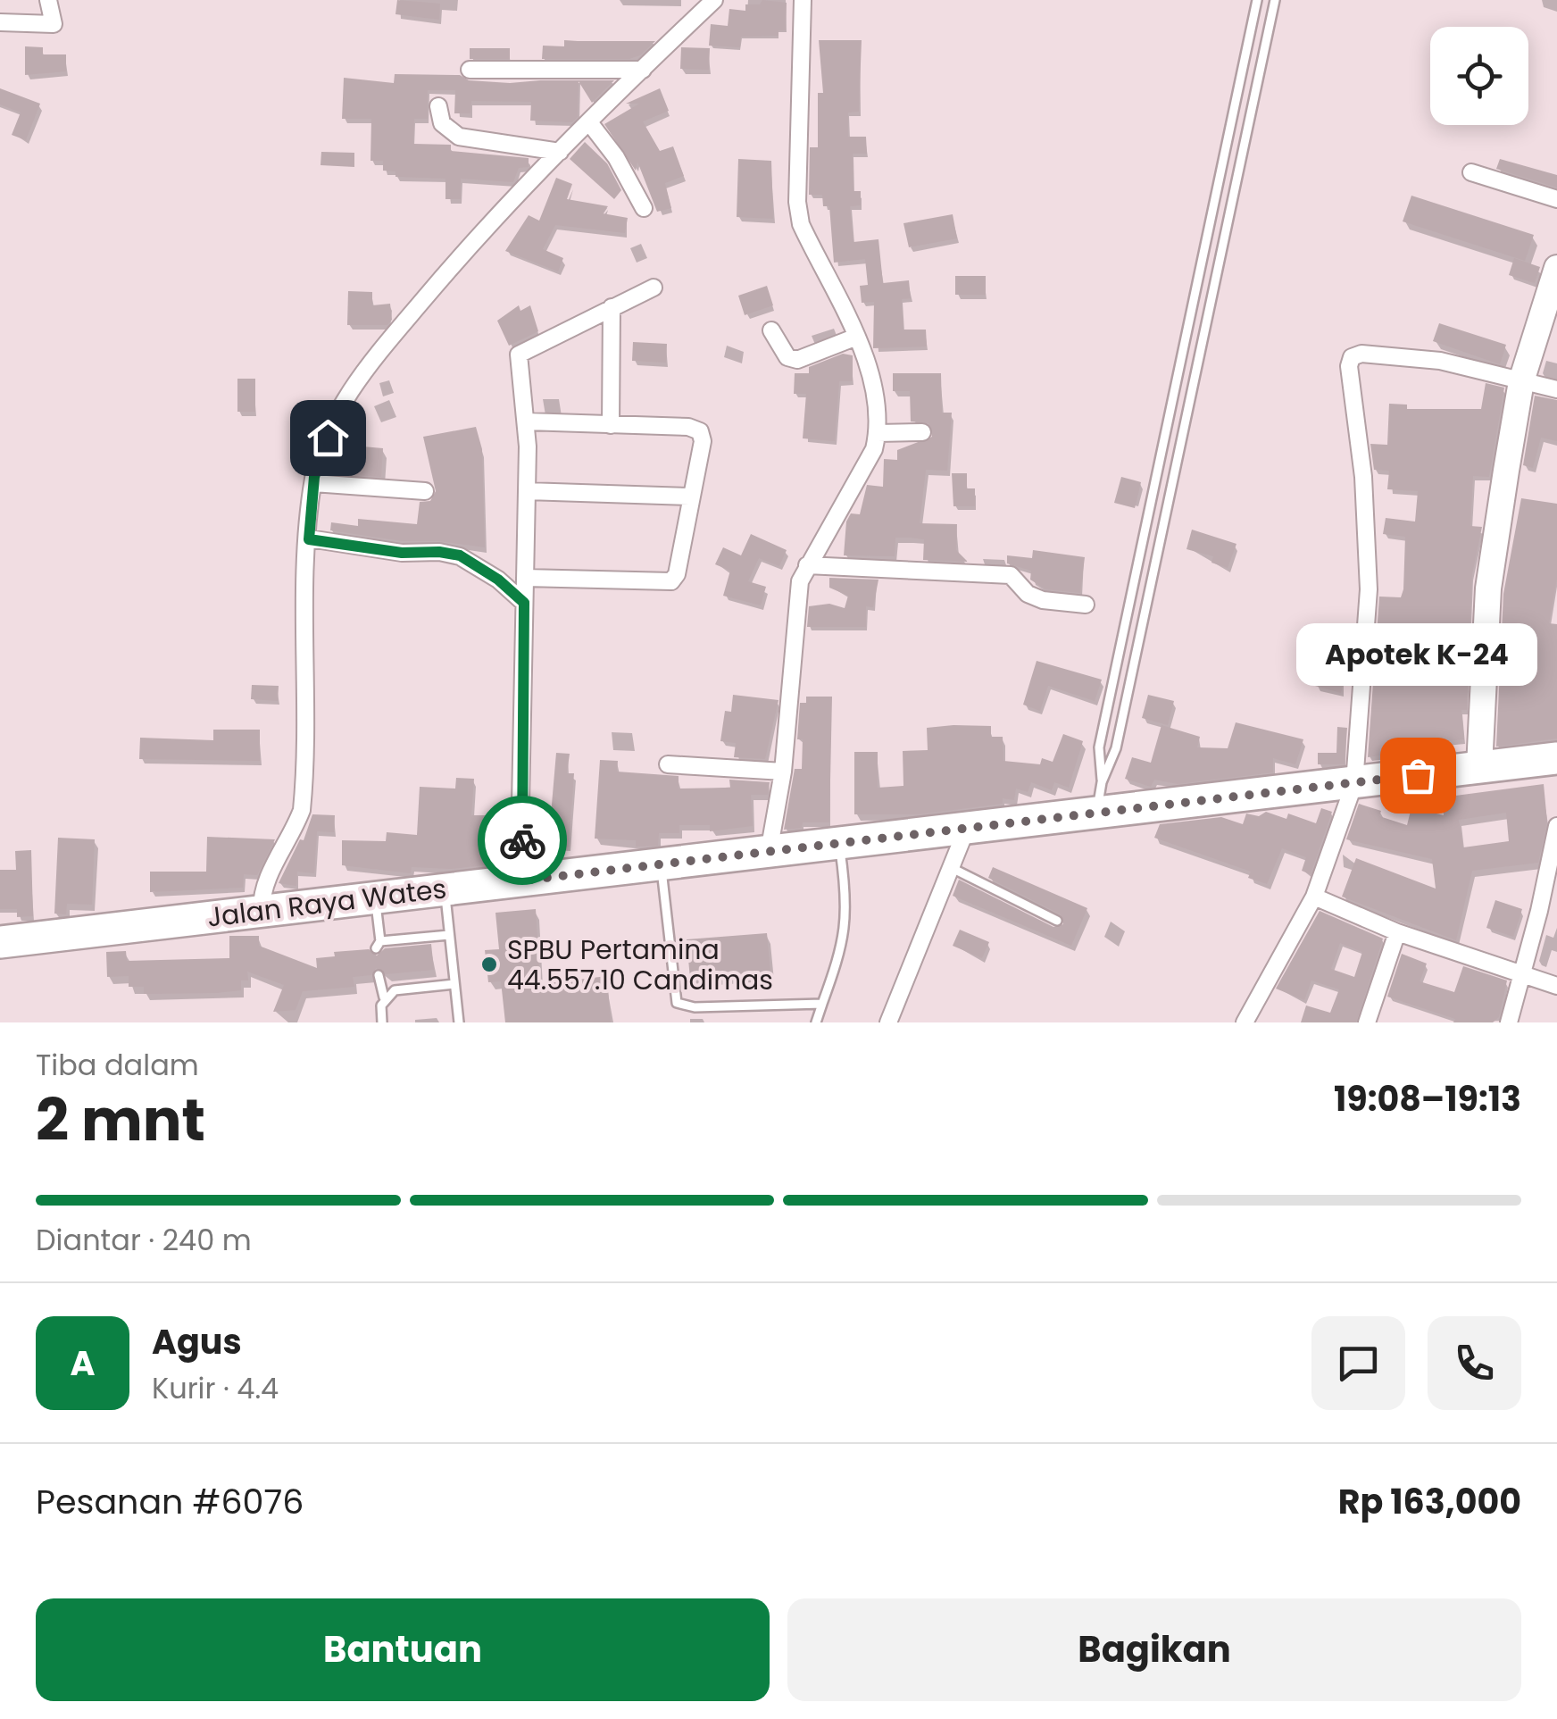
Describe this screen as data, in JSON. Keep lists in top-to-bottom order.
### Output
{
  "streets": {
    "highway": ["Jalan Raya Wates"]
  },
  "places": ["Apotek K-24", "SPBU Pertamina 44.557.10 Candimas"],
  "page": {
    "bubble": "Apotek K-24",
    "heading": ["2 mnt", "Tiba dalam", "19:08–19:13"],
    "panel": [
      "Agus",
      "Kurir · 4.4",
      "Pesanan #6076",
      "Rp 163,000"
    ],
    "bar": "Diantar · 240 m",
    "round": "A",
    "buttons": ["Bantuan", "Bagikan"]
  }
}
